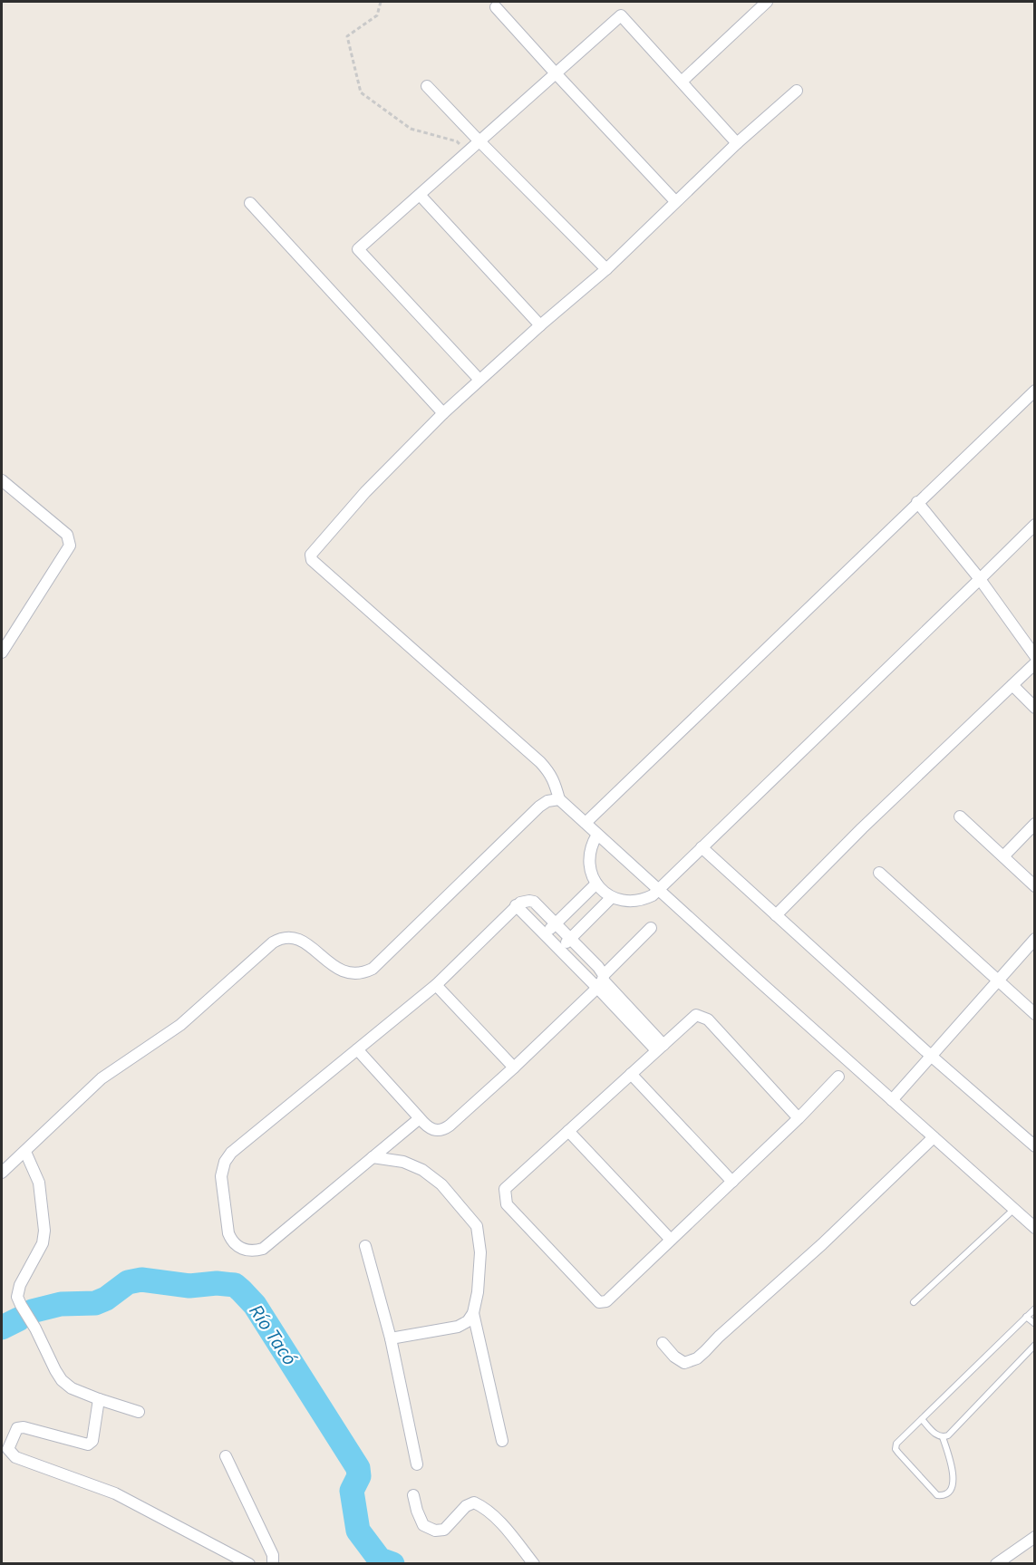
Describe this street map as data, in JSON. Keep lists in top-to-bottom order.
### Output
{
  "water": ["Río Tacó"]
}
